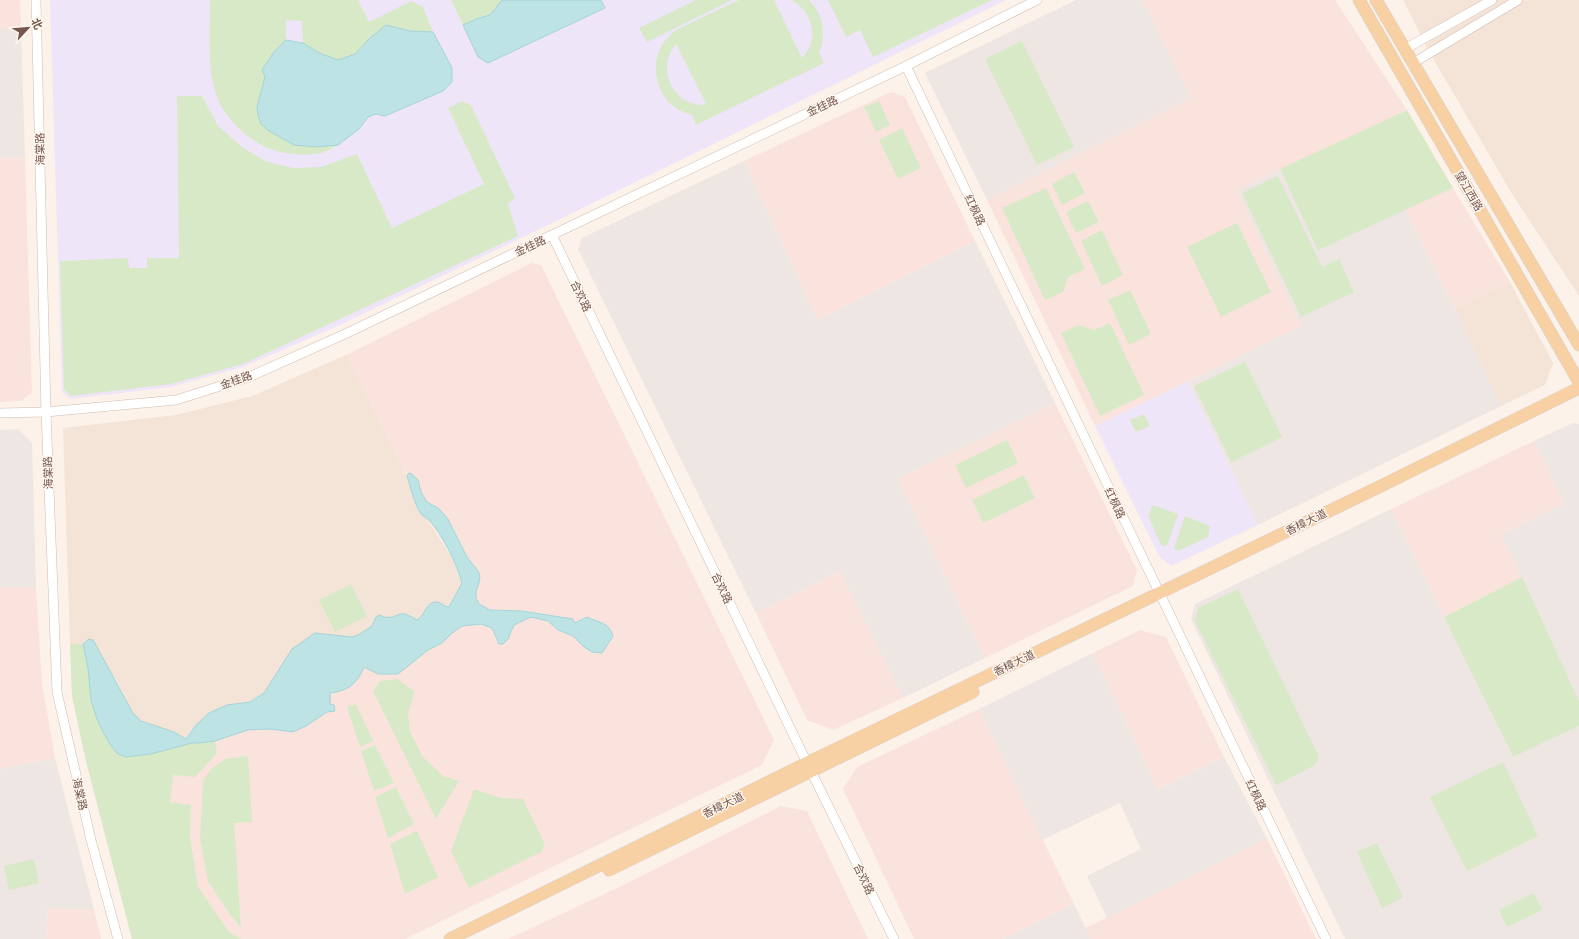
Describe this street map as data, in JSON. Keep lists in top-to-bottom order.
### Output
{
  "streets": {
    "main road": ["望江西路", "香樟大道"],
    "street": [
      "金桂路",
      "海棠路",
      "红枫路",
      "合欢路"
    ]
  },
  "crossings": [
    ["金桂路", "海棠路"],
    ["金桂路", "红枫路"],
    ["金桂路", "合欢路"],
    ["红枫路", "香樟大道"],
    ["合欢路", "香樟大道"]
  ],
  "north": "top right"
}
